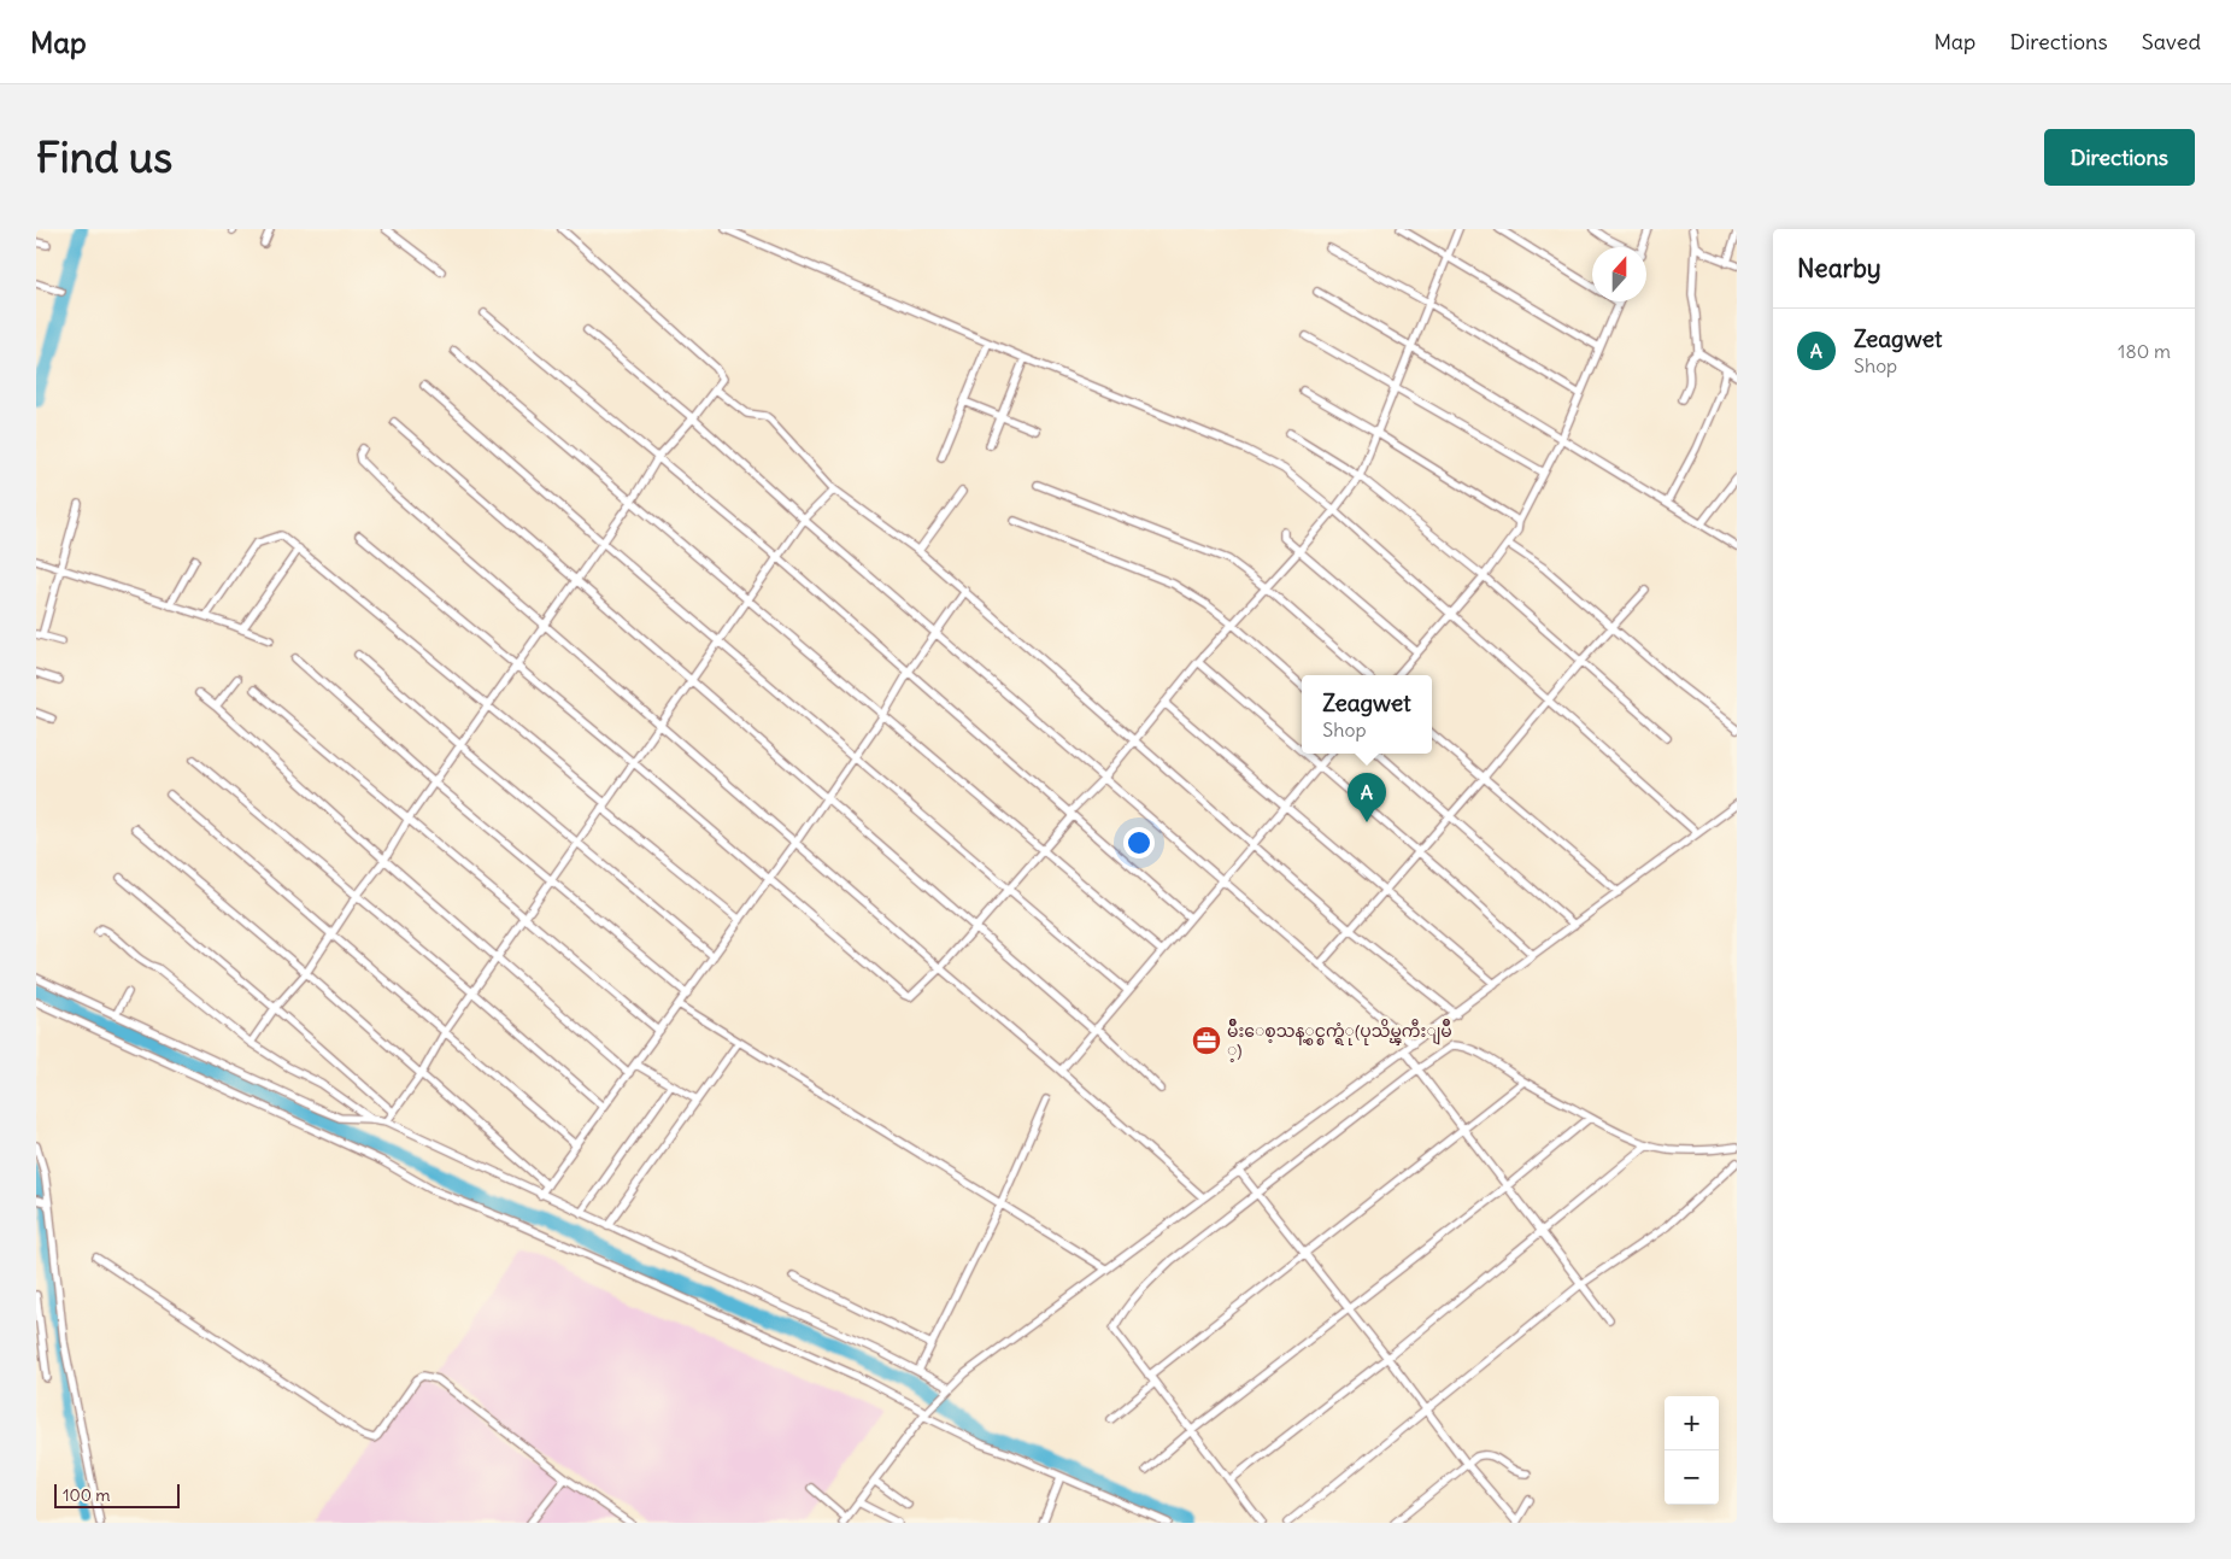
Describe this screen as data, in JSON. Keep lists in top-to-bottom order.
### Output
{
  "places": {
    "office": ["မ်ိဳးေစ့သန့္စင္စက္ရံု(ပုသိမ္ၾကီးျမိဳ ့)"]
  },
  "scale_bar": "100 m",
  "north": "top",
  "page": {
    "header": "Map",
    "nav": ["Map", "Directions", "Saved"],
    "buttons": "Directions",
    "title": "Find us",
    "heading": "Nearby",
    "list": [
      {
        "mark": "A",
        "name": "Zeagwet",
        "note": "Shop",
        "value": "180 m"
      }
    ],
    "popup": ["Zeagwet", "Shop"],
    "pins": "A",
    "map_buttons": ["+", "−"],
    "scale": "100 m"
  }
}
